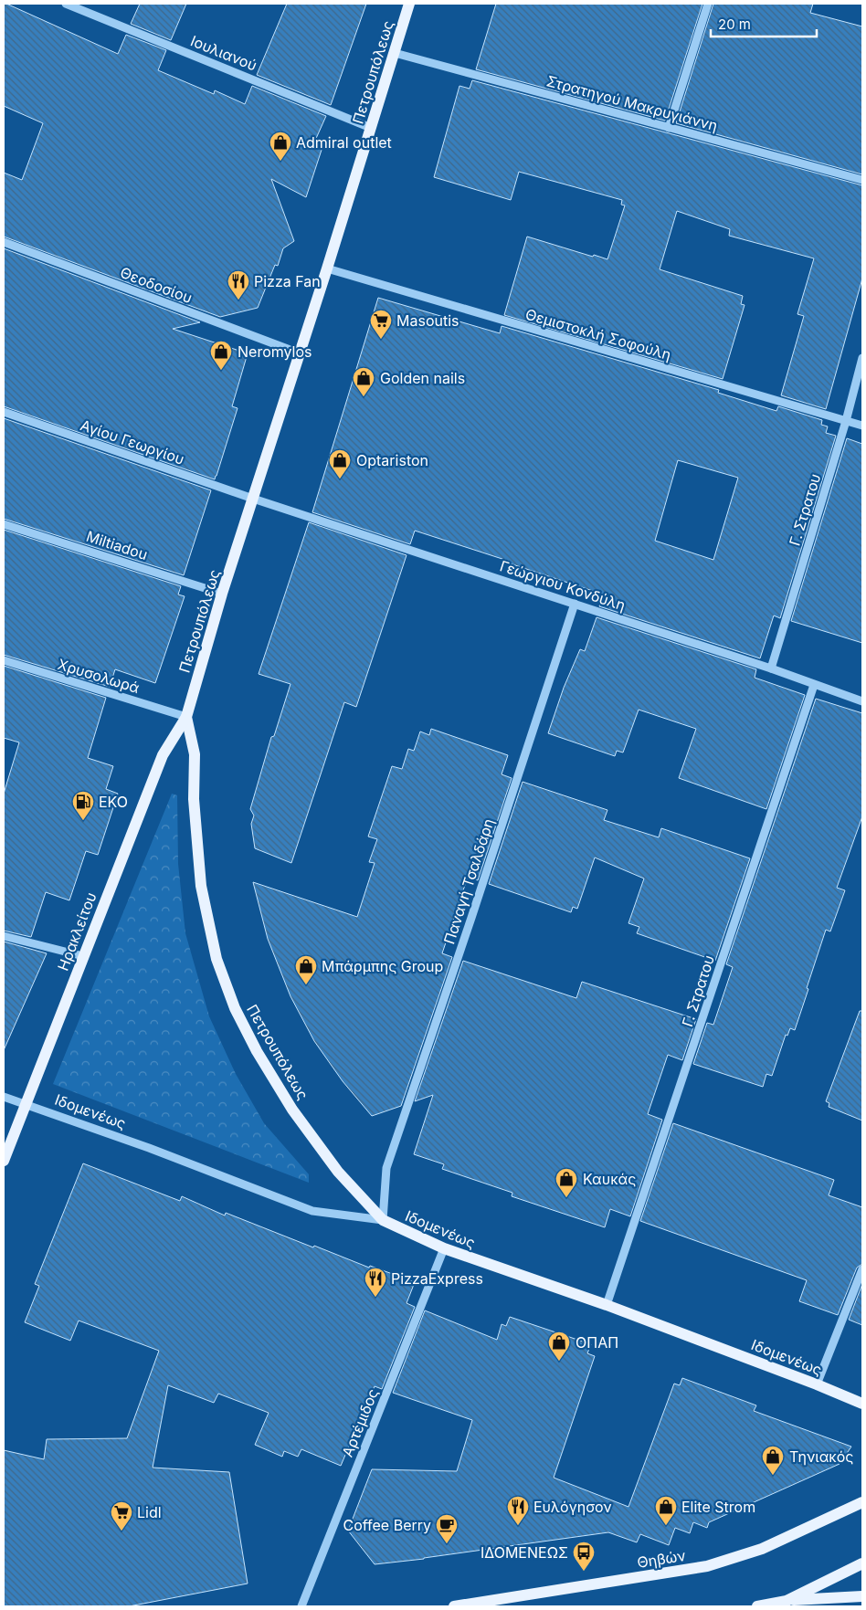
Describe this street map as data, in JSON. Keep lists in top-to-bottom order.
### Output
{
  "streets": {
    "main road": [
      "Πετρουπόλεως",
      "Ηρακλείτου",
      "Ιδομενέως",
      "Θηβών"
    ],
    "street": [
      "Ιουλιανού",
      "Στρατηγού Μακρυγιάννη",
      "Θεοδοσίου",
      "Θεμιστοκλή Σοφούλη",
      "Αγίου Γεωργίου",
      "Γ. Στρατου",
      "Miltiadou",
      "Γεώργιου Κονδύλη",
      "Χρυσολωρά",
      "Παναγή Τσαλδάρη",
      "Αρτέμιδος"
    ]
  },
  "crossings": [
    ["Ιουλιανού", "Πετρουπόλεως"],
    ["Πετρουπόλεως", "Στρατηγού Μακρυγιάννη"],
    ["Πετρουπόλεως", "Θεοδοσίου"],
    ["Πετρουπόλεως", "Θεμιστοκλή Σοφούλη"],
    ["Πετρουπόλεως", "Αγίου Γεωργίου"],
    ["Πετρουπόλεως", "Miltiadou"],
    ["Πετρουπόλεως", "Γεώργιου Κονδύλη"],
    ["Πετρουπόλεως", "Χρυσολωρά"],
    ["Πετρουπόλεως", "Παναγή Τσαλδάρη"],
    ["Πετρουπόλεως", "Ηρακλείτου"],
    ["Πετρουπόλεως", "Ιδομενέως"],
    ["Θεμιστοκλή Σοφούλη", "Γ. Στρατου"],
    ["Αγίου Γεωργίου", "Γεώργιου Κονδύλη"],
    ["Γ. Στρατου", "Γεώργιου Κονδύλη"],
    ["Γ. Στρατου", "Ιδομενέως"],
    ["Γεώργιου Κονδύλη", "Παναγή Τσαλδάρη"],
    ["Χρυσολωρά", "Ηρακλείτου"],
    ["Παναγή Τσαλδάρη", "Ιδομενέως"],
    ["Ηρακλείτου", "Ιδομενέως"],
    ["Ιδομενέως", "Αρτέμιδος"]
  ],
  "places": {
    "shop": [
      "Admiral outlet",
      "Neromylos",
      "Golden nails",
      "Optariston",
      "Μπάρμπης Group",
      "Καυκάς",
      "ΟΠΑΠ",
      "Τηνιακός",
      "Elite Strom"
    ],
    "restaurant": ["Pizza Fan", "PizzaExpress", "Ευλόγησον"],
    "supermarket": ["Masoutis", "Lidl"],
    "fuel station": ["ΕΚΟ"],
    "cafe": ["Coffee Berry"],
    "bus stop": ["ΙΔΟΜΕΝΕΩΣ"]
  },
  "scale_bar": "20 m"
}
